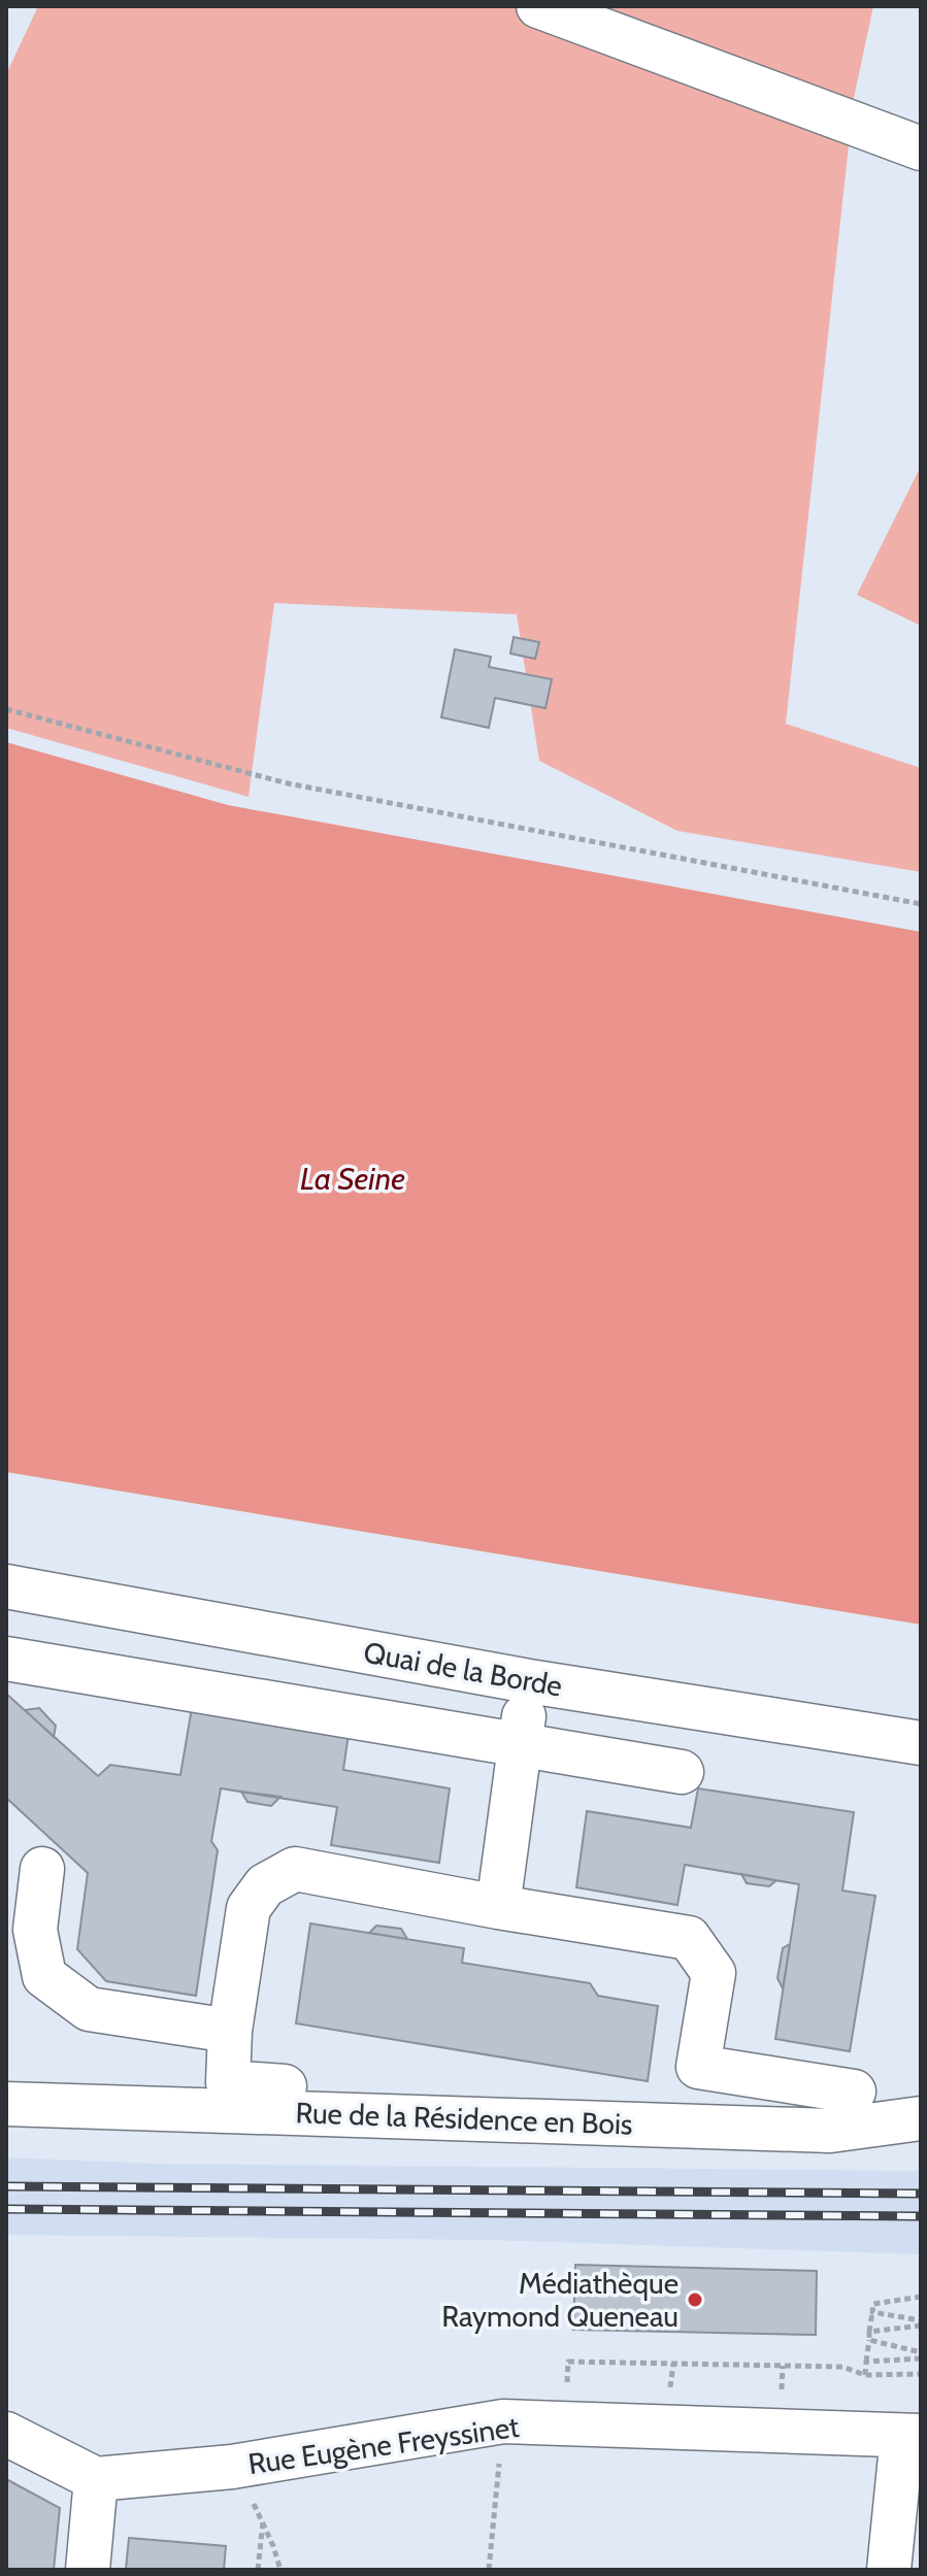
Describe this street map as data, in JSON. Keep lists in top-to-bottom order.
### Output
{
  "streets": {
    "street": ["Quai de la Borde", "Rue de la Résidence en Bois", "Rue Eugène Freyssinet"]
  },
  "water": ["La Seine"],
  "places": ["Médiathèque Raymond Queneau"]
}
